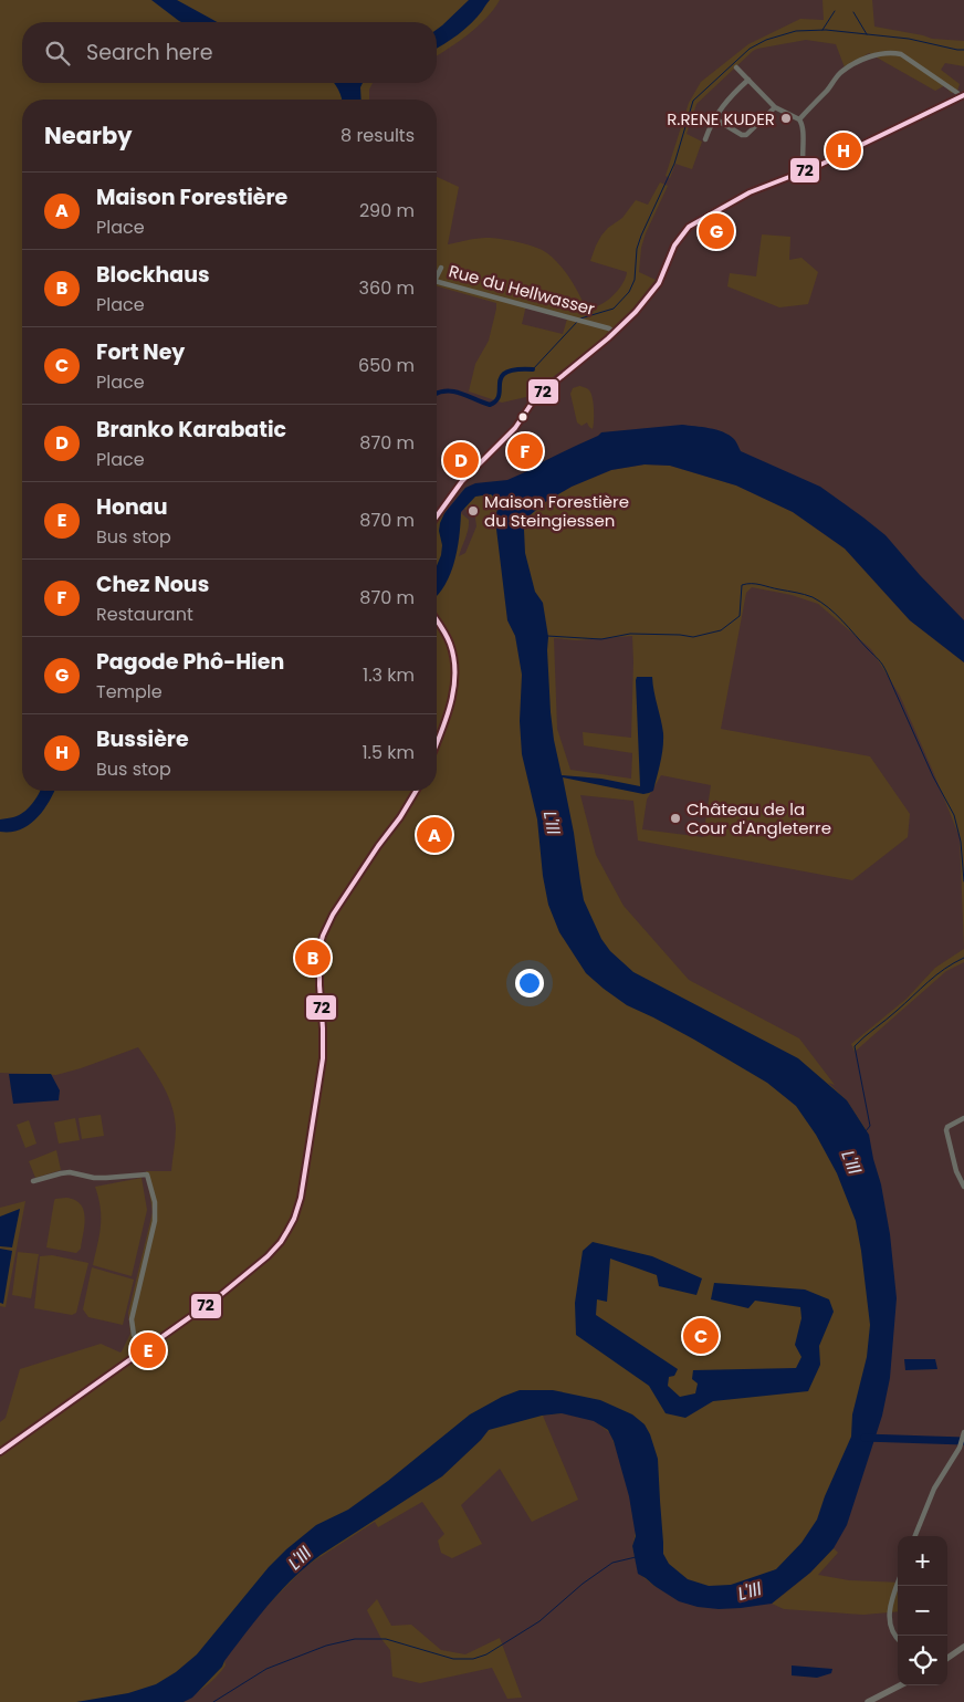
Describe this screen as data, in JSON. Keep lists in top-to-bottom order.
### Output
{
  "streets": {
    "street": ["Rue du Hellwasser"]
  },
  "water": ["L'Ill"],
  "places": ["R.RENE KUDER", "Maison Forestière du Steingiessen", "Château de la Cour d'Angleterre"],
  "lines": ["transit line 72"],
  "page": {
    "search": "Search here",
    "heading": ["Nearby", "8 results"],
    "pins": [
      "H",
      "G",
      "F",
      "D",
      "A",
      "B",
      "C",
      "E"
    ],
    "list": [
      {
        "mark": "A",
        "name": "Maison Forestière",
        "note": "Place",
        "value": "290 m"
      },
      {
        "mark": "B",
        "name": "Blockhaus",
        "note": "Place",
        "value": "360 m"
      },
      {
        "mark": "C",
        "name": "Fort Ney",
        "note": "Place",
        "value": "650 m"
      },
      {
        "mark": "D",
        "name": "Branko Karabatic",
        "note": "Place",
        "value": "870 m"
      },
      {
        "mark": "E",
        "name": "Honau",
        "note": "Bus stop",
        "value": "870 m"
      },
      {
        "mark": "F",
        "name": "Chez Nous",
        "note": "Restaurant",
        "value": "870 m"
      },
      {
        "mark": "G",
        "name": "Pagode Phô-Hien",
        "note": "Temple",
        "value": "1.3 km"
      },
      {
        "mark": "H",
        "name": "Bussière",
        "note": "Bus stop",
        "value": "1.5 km"
      }
    ],
    "map_buttons": ["+", "−"]
  }
}
